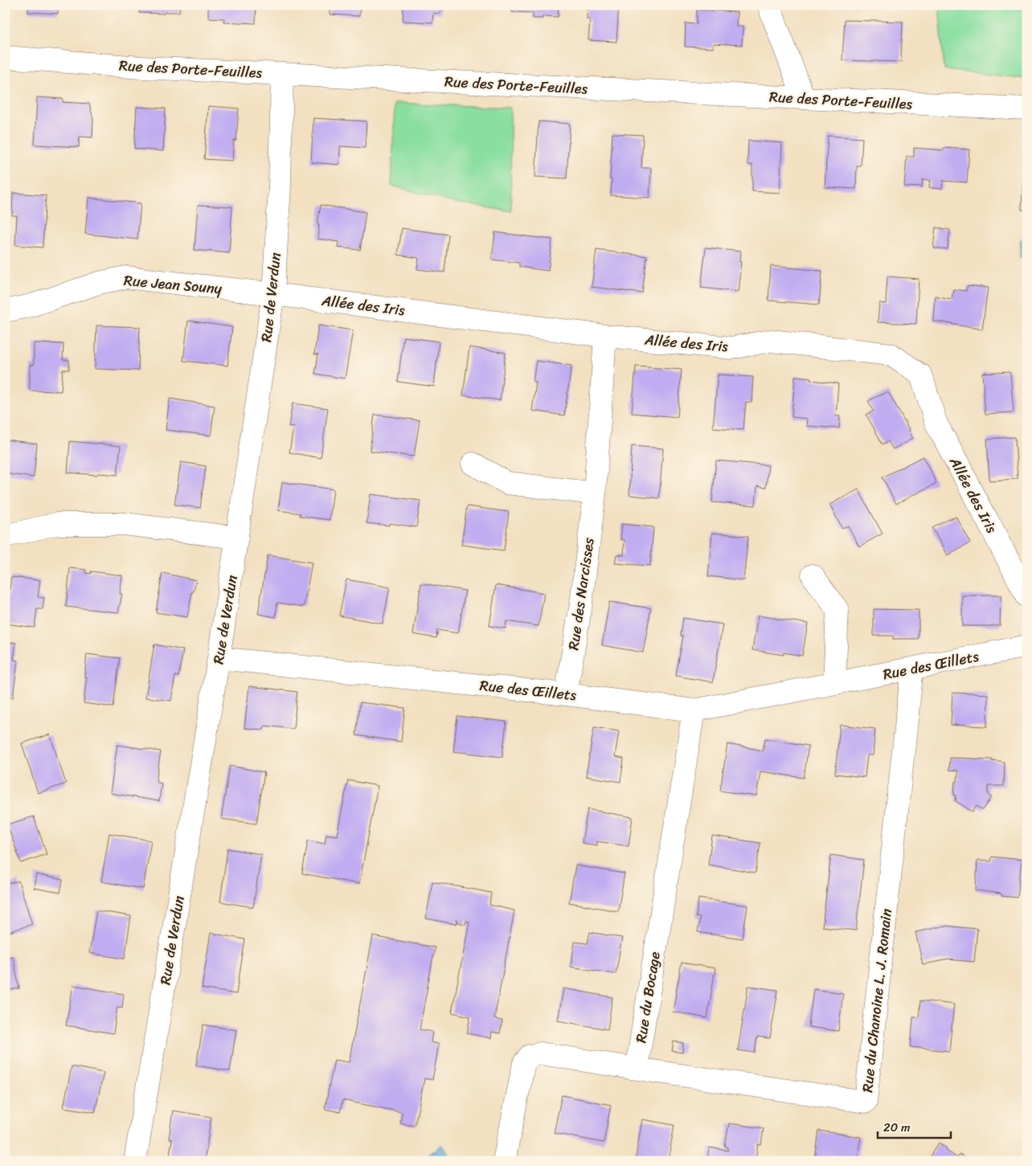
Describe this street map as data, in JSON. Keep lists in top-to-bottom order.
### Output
{
  "streets": {
    "street": [
      "Rue des Porte-Feuilles",
      "Rue Jean Souny",
      "Rue de Verdun",
      "Allée des Iris",
      "Rue des Narcisses",
      "Rue des Œillets",
      "Rue du Bocage",
      "Rue du Chanoine L. J. Romain"
    ]
  },
  "crossings": [
    ["Rue des Porte-Feuilles", "Rue de Verdun"],
    ["Rue Jean Souny", "Rue de Verdun"],
    ["Rue Jean Souny", "Allée des Iris"],
    ["Rue de Verdun", "Allée des Iris"],
    ["Rue de Verdun", "Rue des Œillets"],
    ["Allée des Iris", "Rue des Narcisses"],
    ["Rue des Narcisses", "Rue des Œillets"],
    ["Rue des Œillets", "Rue du Bocage"],
    ["Rue des Œillets", "Rue du Chanoine L. J. Romain"],
    ["Rue du Bocage", "Rue du Chanoine L. J. Romain"]
  ],
  "scale_bar": "20 m"
}
